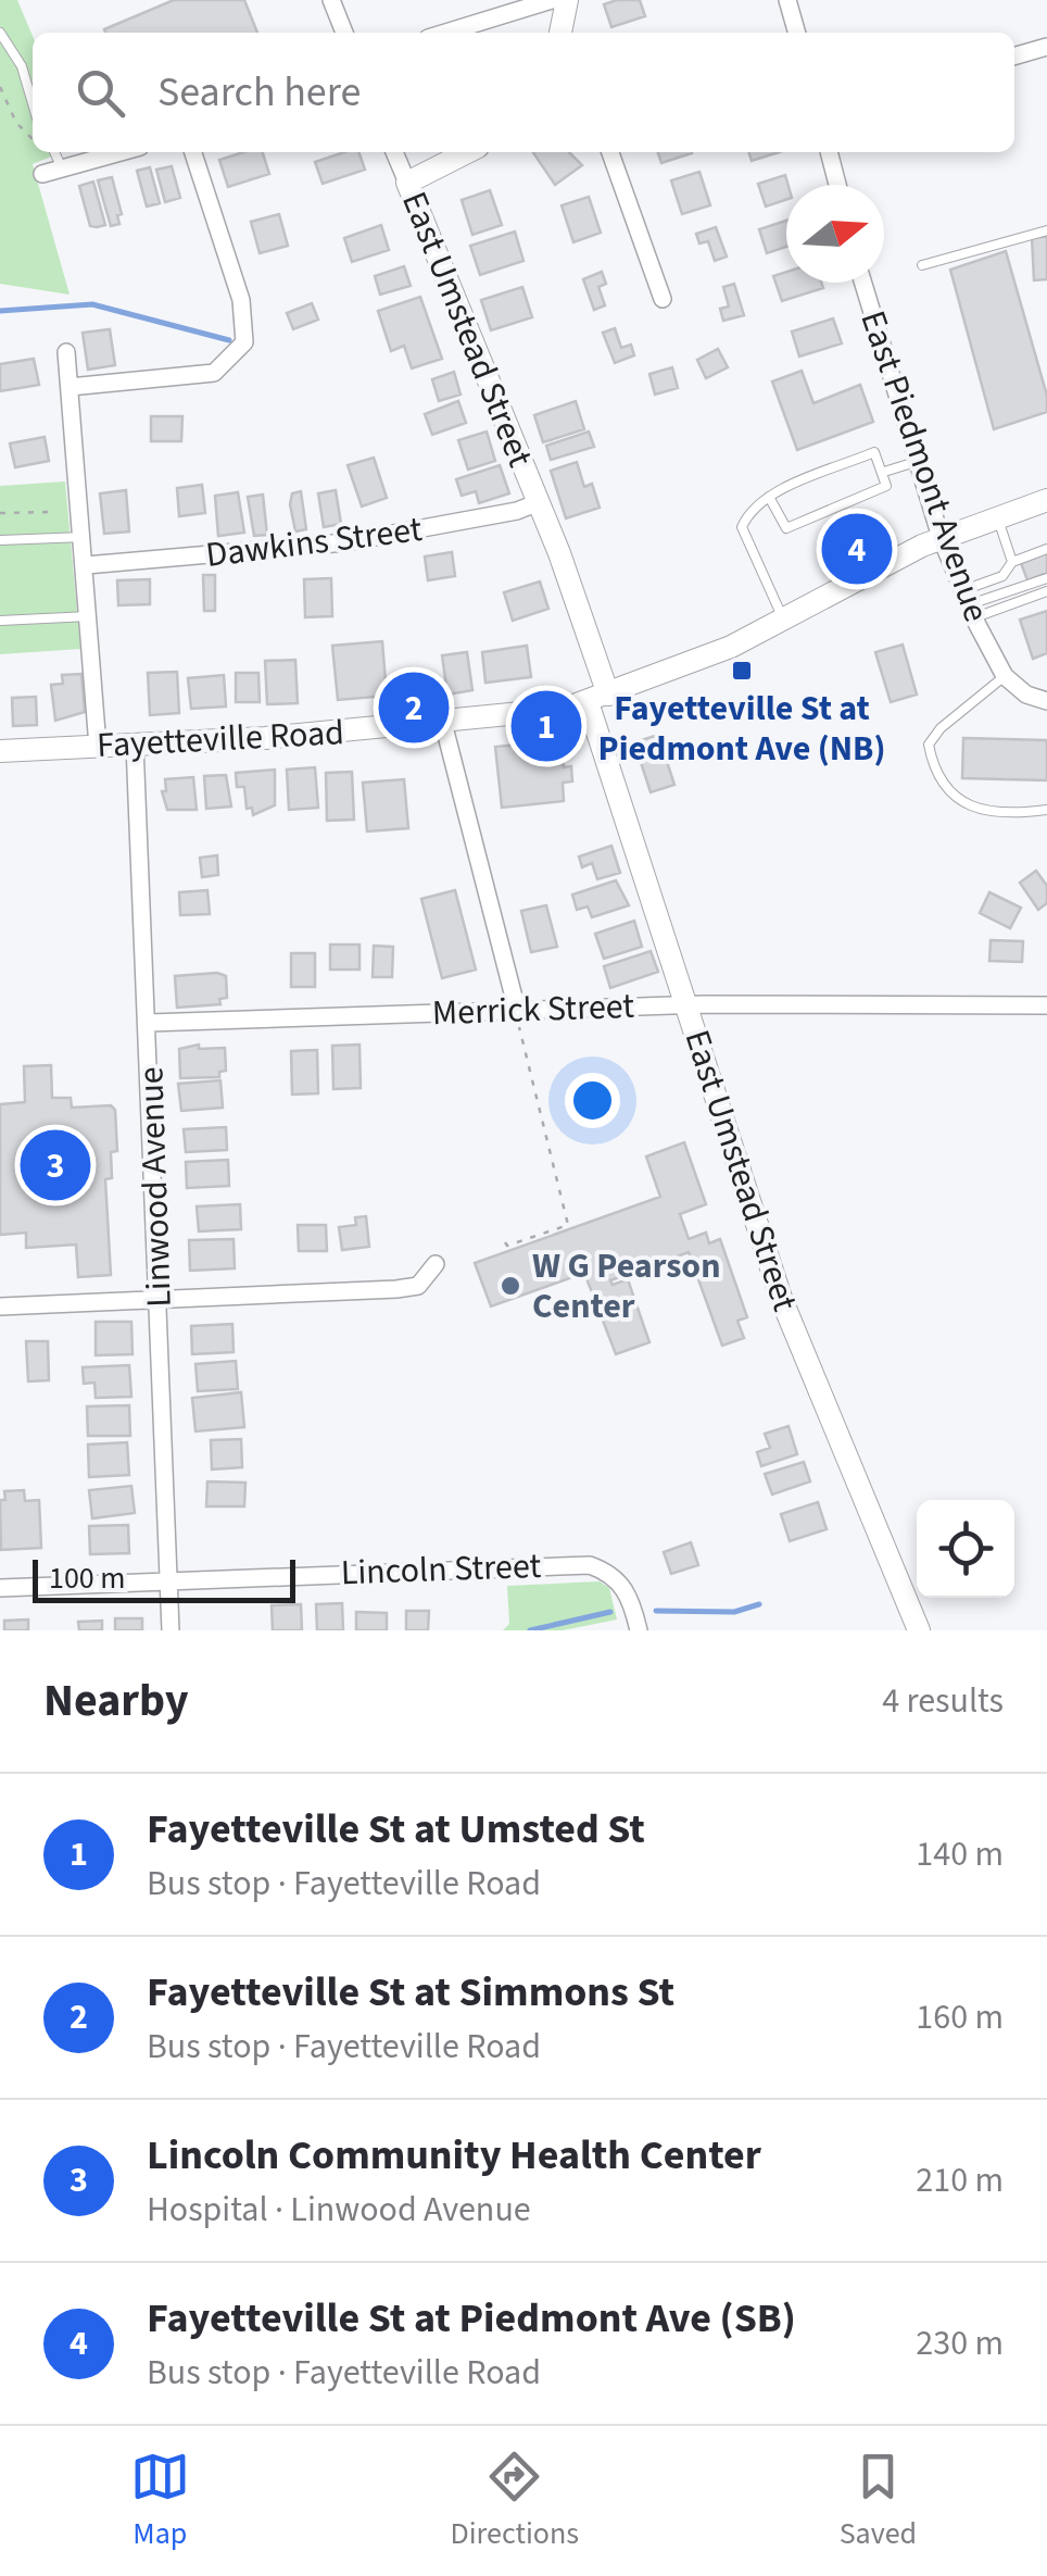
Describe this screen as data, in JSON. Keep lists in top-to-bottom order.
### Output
{
  "streets": {
    "street": [
      "East Umstead Street",
      "East Piedmont Avenue",
      "Dawkins Street",
      "Fayetteville Road",
      "Merrick Street",
      "Linwood Avenue",
      "Lincoln Street"
    ]
  },
  "crossings": [
    ["East Umstead Street", "Dawkins Street"],
    ["East Umstead Street", "Fayetteville Road"],
    ["East Umstead Street", "Merrick Street"],
    ["East Piedmont Avenue", "Fayetteville Road"],
    ["Fayetteville Road", "Linwood Avenue"],
    ["Merrick Street", "Linwood Avenue"],
    ["Linwood Avenue", "Lincoln Street"]
  ],
  "places": {
    "transit": ["Fayetteville St at Piedmont Ave (NB)"],
    "other": ["W G Pearson Center"]
  },
  "scale_bar": "100 m",
  "north": "right",
  "page": {
    "search": "Search here",
    "pins": [
      "4",
      "2",
      "1",
      "3"
    ],
    "scale": "100 m",
    "heading": ["Nearby", "4 results"],
    "list": [
      {
        "mark": "1",
        "name": "Fayetteville St at Umsted St",
        "note": "Bus stop · Fayetteville Road",
        "value": "140 m"
      },
      {
        "mark": "2",
        "name": "Fayetteville St at Simmons St",
        "note": "Bus stop · Fayetteville Road",
        "value": "160 m"
      },
      {
        "mark": "3",
        "name": "Lincoln Community Health Center",
        "note": "Hospital · Linwood Avenue",
        "value": "210 m"
      },
      {
        "mark": "4",
        "name": "Fayetteville St at Piedmont Ave (SB)",
        "note": "Bus stop · Fayetteville Road",
        "value": "230 m"
      }
    ],
    "nav": ["Map", "Directions", "Saved"]
  }
}
